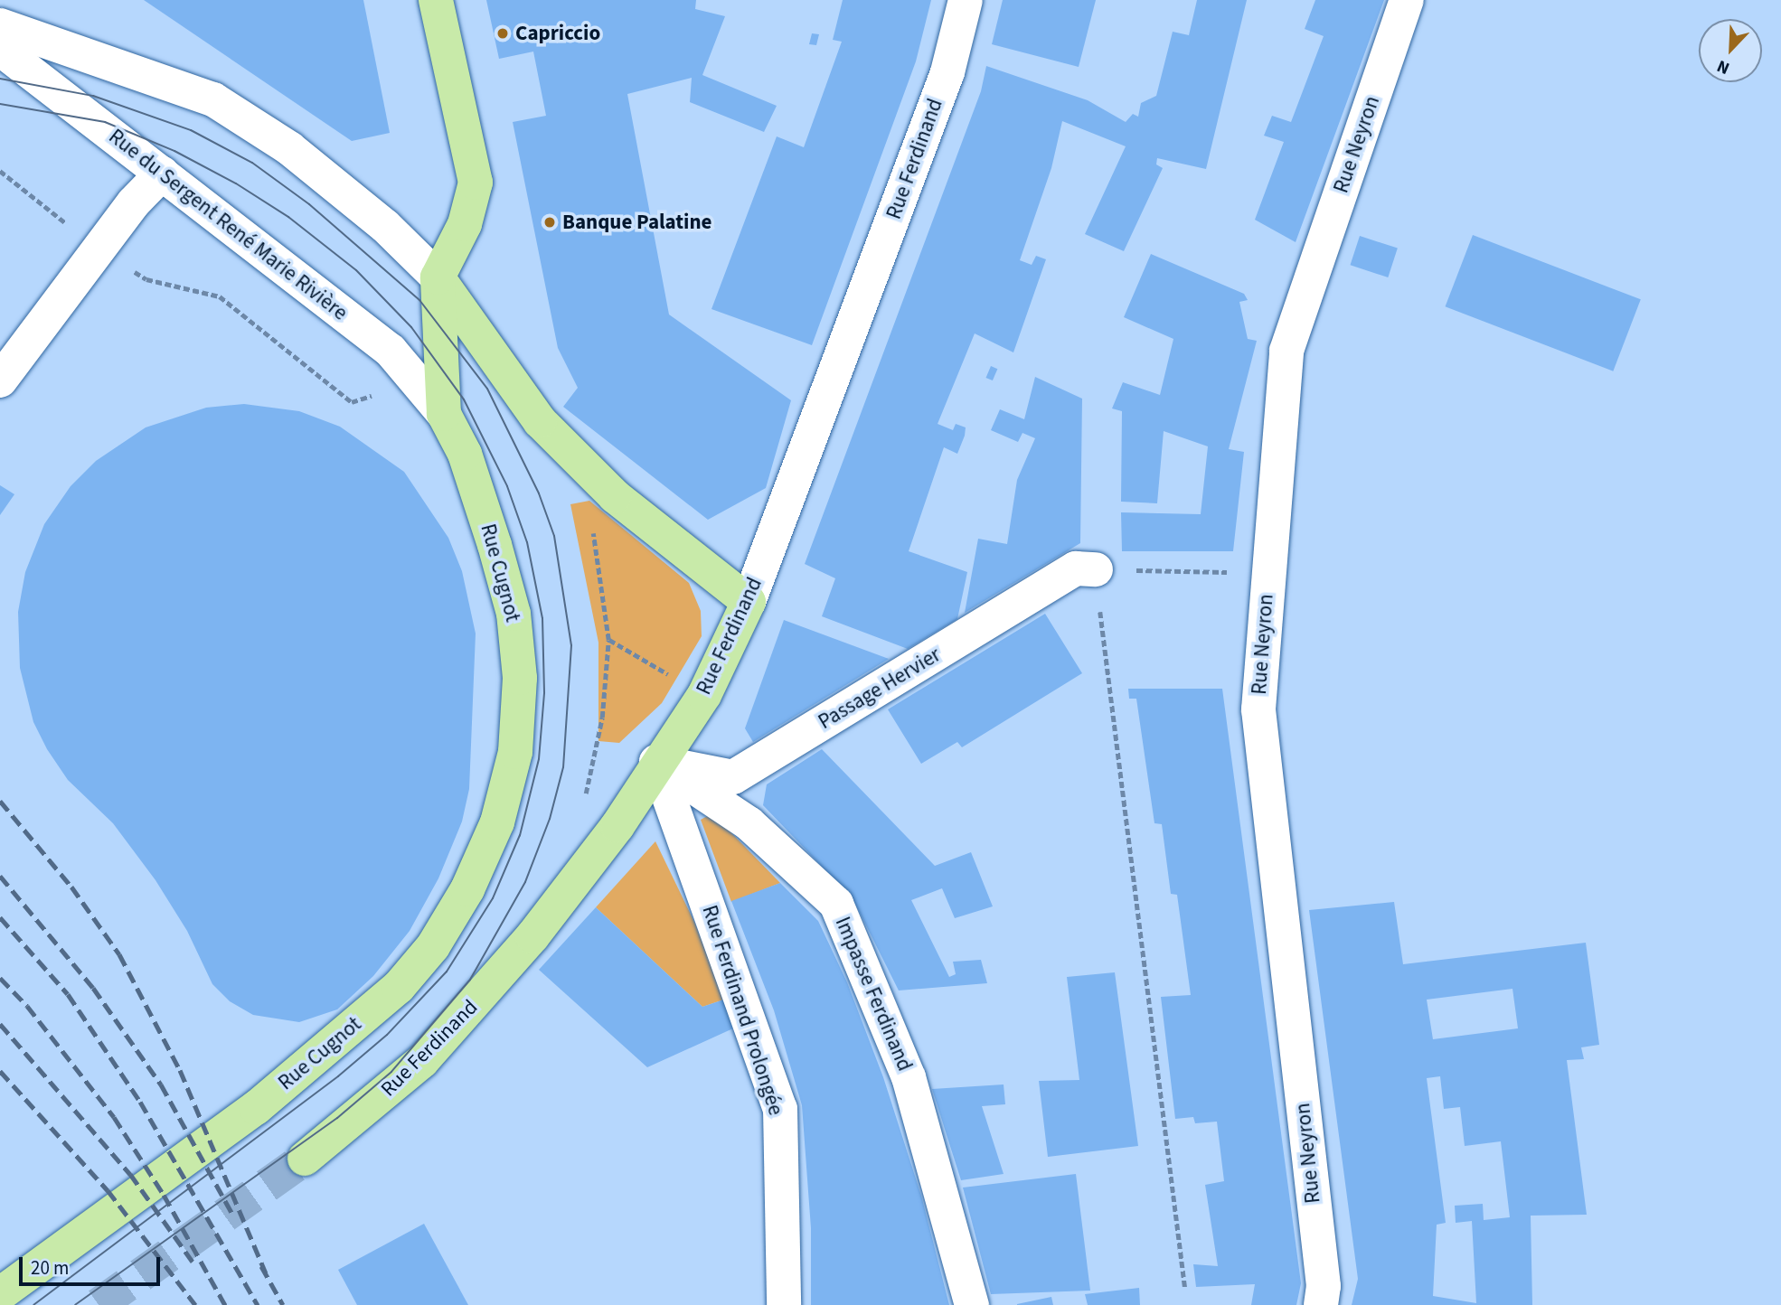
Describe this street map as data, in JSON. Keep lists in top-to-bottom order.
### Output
{
  "streets": {
    "main road": ["Rue Ferdinand", "Rue Cugnot"],
    "street": [
      "Rue Neyron",
      "Rue du Sergent René Marie Rivière",
      "Passage Hervier",
      "Impasse Ferdinand",
      "Rue Ferdinand Prolongée"
    ]
  },
  "crossings": [
    ["Rue Ferdinand", "Passage Hervier"],
    ["Rue Ferdinand", "Impasse Ferdinand"],
    ["Rue Ferdinand", "Rue Ferdinand Prolongée"],
    ["Rue du Sergent René Marie Rivière", "Rue Cugnot"],
    ["Passage Hervier", "Impasse Ferdinand"],
    ["Passage Hervier", "Rue Ferdinand Prolongée"],
    ["Impasse Ferdinand", "Rue Ferdinand Prolongée"]
  ],
  "places": ["Capriccio", "Banque Palatine"],
  "scale_bar": "20 m",
  "north": "bottom left"
}
